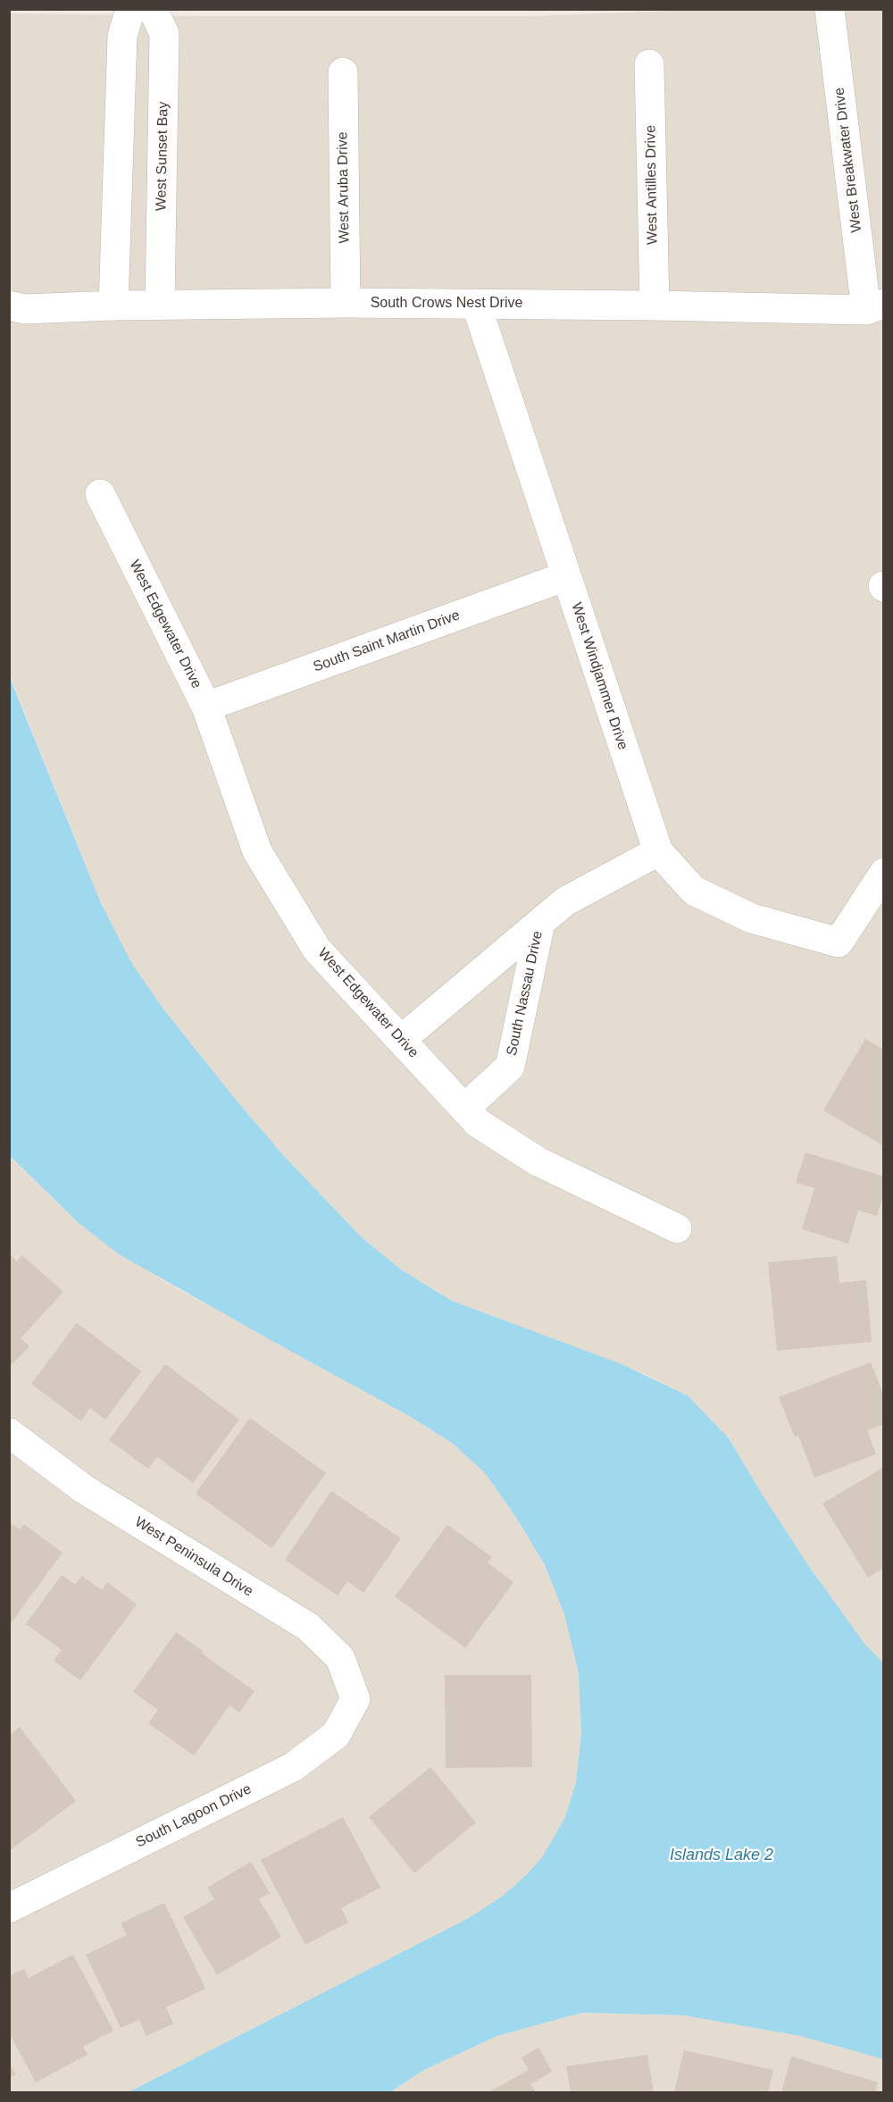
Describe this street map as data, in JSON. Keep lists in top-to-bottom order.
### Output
{
  "streets": {
    "street": [
      "West Sunset Bay",
      "West Breakwater Drive",
      "West Antilles Drive",
      "West Aruba Drive",
      "South Crows Nest Drive",
      "West Edgewater Drive",
      "South Saint Martin Drive",
      "West Windjammer Drive",
      "South Nassau Drive",
      "West Peninsula Drive",
      "South Lagoon Drive"
    ]
  },
  "crossings": [
    ["West Sunset Bay", "South Crows Nest Drive"],
    ["West Breakwater Drive", "South Crows Nest Drive"],
    ["West Antilles Drive", "South Crows Nest Drive"],
    ["West Aruba Drive", "South Crows Nest Drive"],
    ["South Crows Nest Drive", "West Windjammer Drive"],
    ["West Edgewater Drive", "South Saint Martin Drive"],
    ["West Edgewater Drive", "South Nassau Drive"],
    ["South Saint Martin Drive", "West Windjammer Drive"],
    ["West Windjammer Drive", "South Nassau Drive"],
    ["West Peninsula Drive", "South Lagoon Drive"]
  ],
  "water": ["Islands Lake 2"]
}
